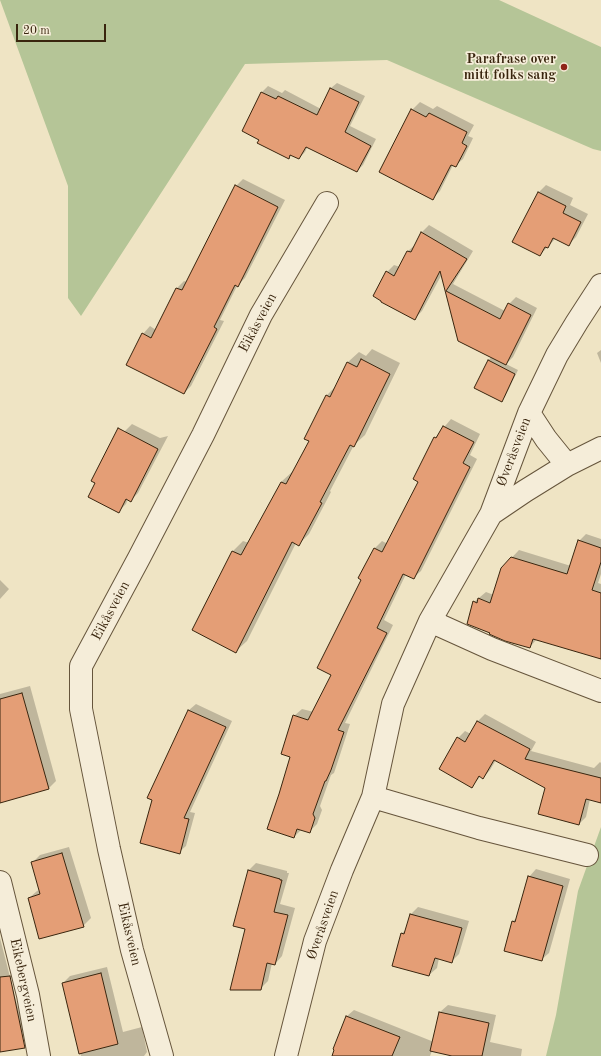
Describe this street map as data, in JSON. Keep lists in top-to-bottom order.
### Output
{
  "streets": {
    "street": ["Eikåsveien", "Øveråsveien", "Eikebergveien"]
  },
  "places": ["Parafrase over mitt folks sang"],
  "scale_bar": "20 m"
}
